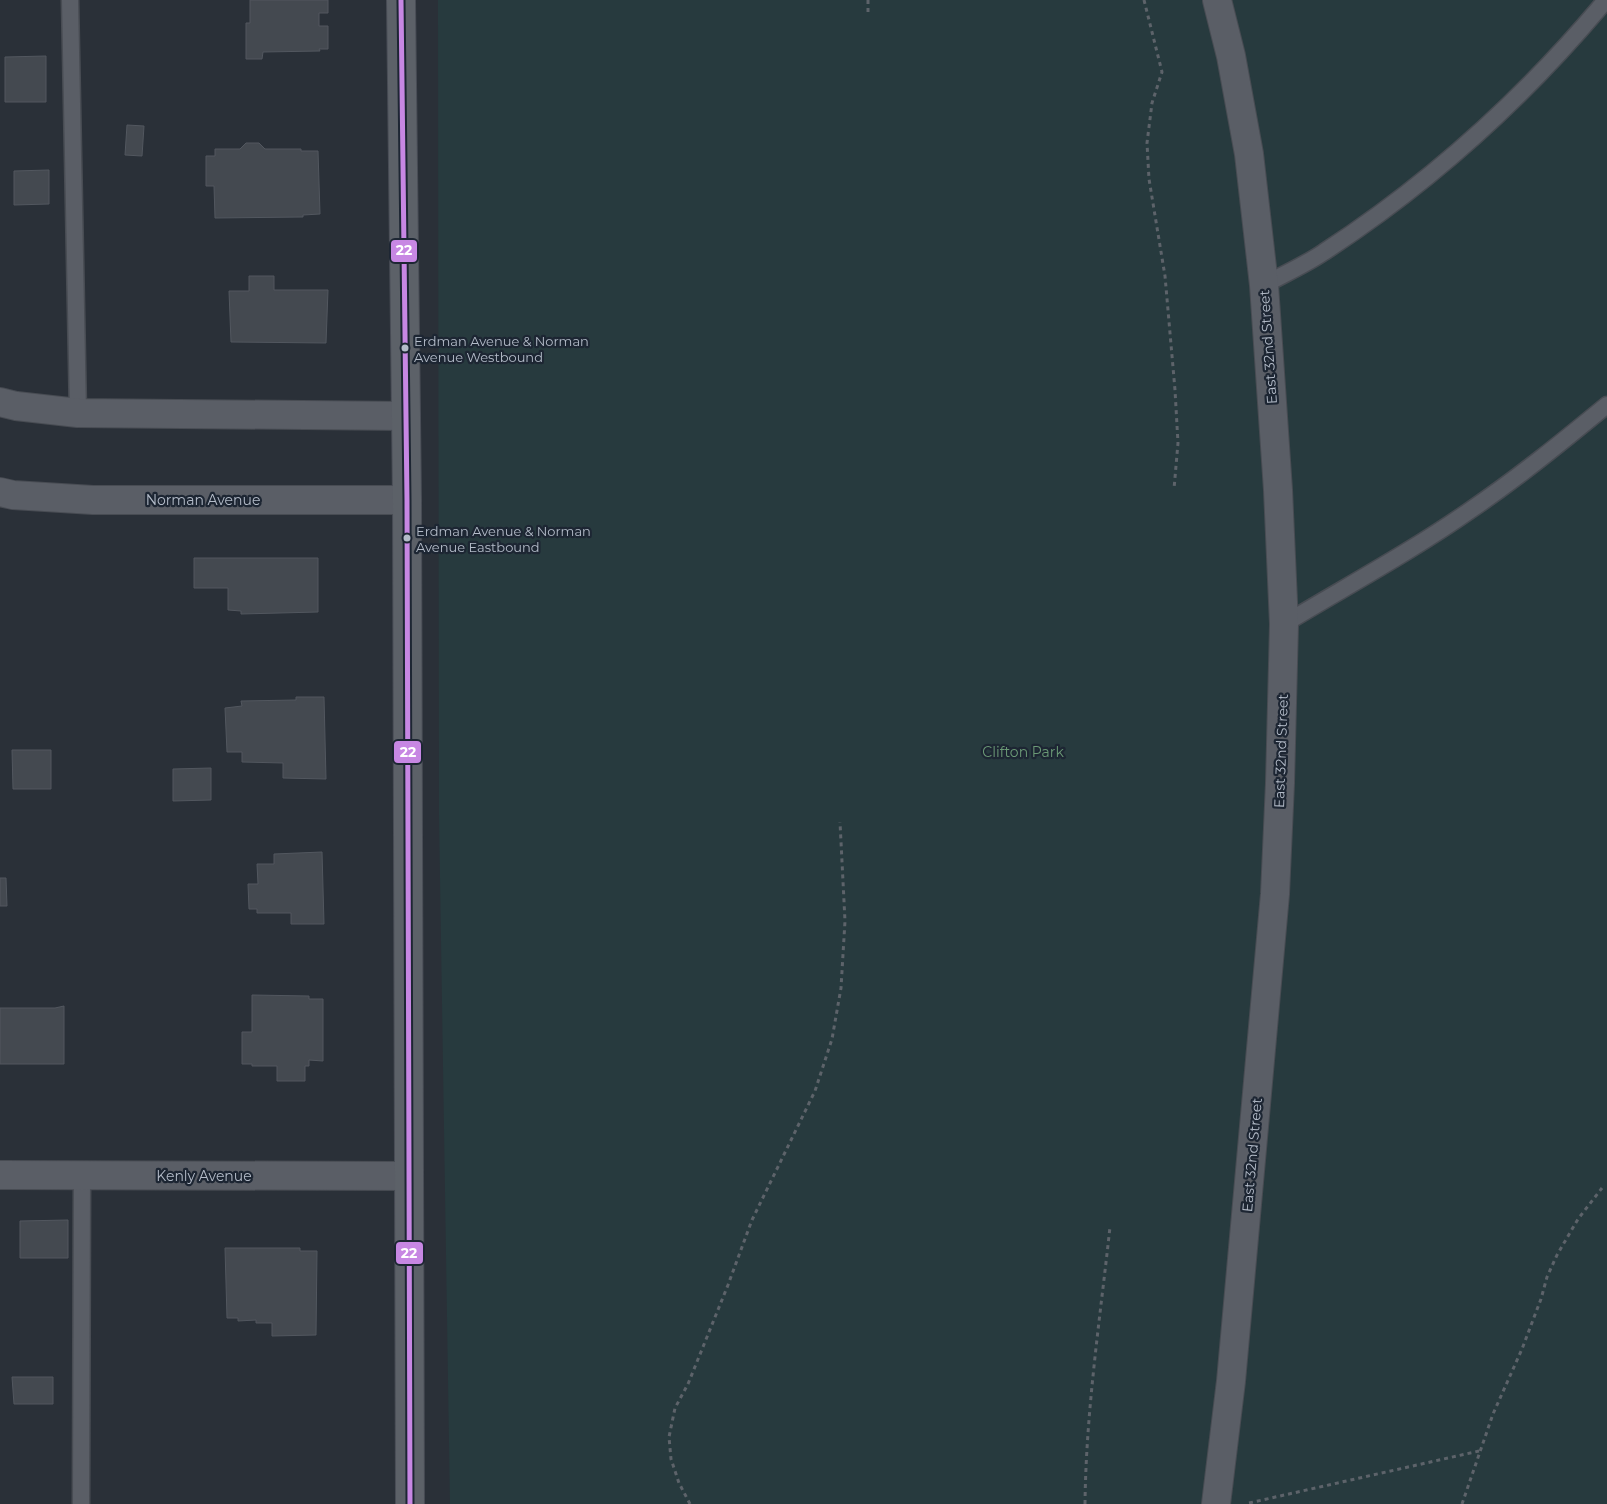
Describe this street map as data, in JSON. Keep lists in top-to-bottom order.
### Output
{
  "streets": {
    "street": ["East 32nd Street", "Norman Avenue", "Kenly Avenue"]
  },
  "parks": ["Clifton Park"],
  "places": ["Erdman Avenue & Norman Avenue Westbound", "Erdman Avenue & Norman Avenue Eastbound"],
  "lines": ["transit line 22"]
}
